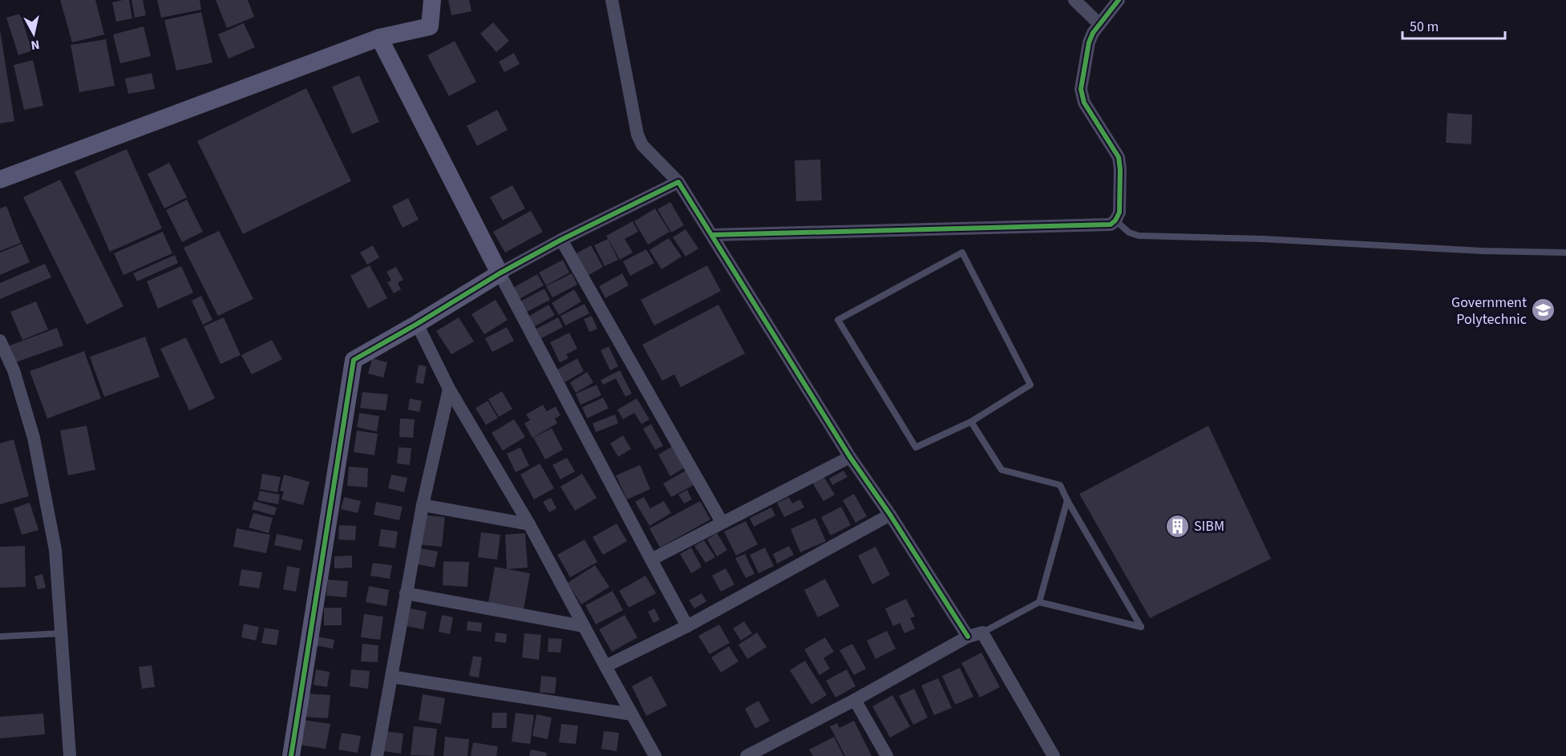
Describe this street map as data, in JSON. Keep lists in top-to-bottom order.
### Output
{
  "places": {
    "school or university": ["Government Polytechnic"],
    "building": ["SIBM"]
  },
  "scale_bar": "50 m",
  "north": "bottom"
}
